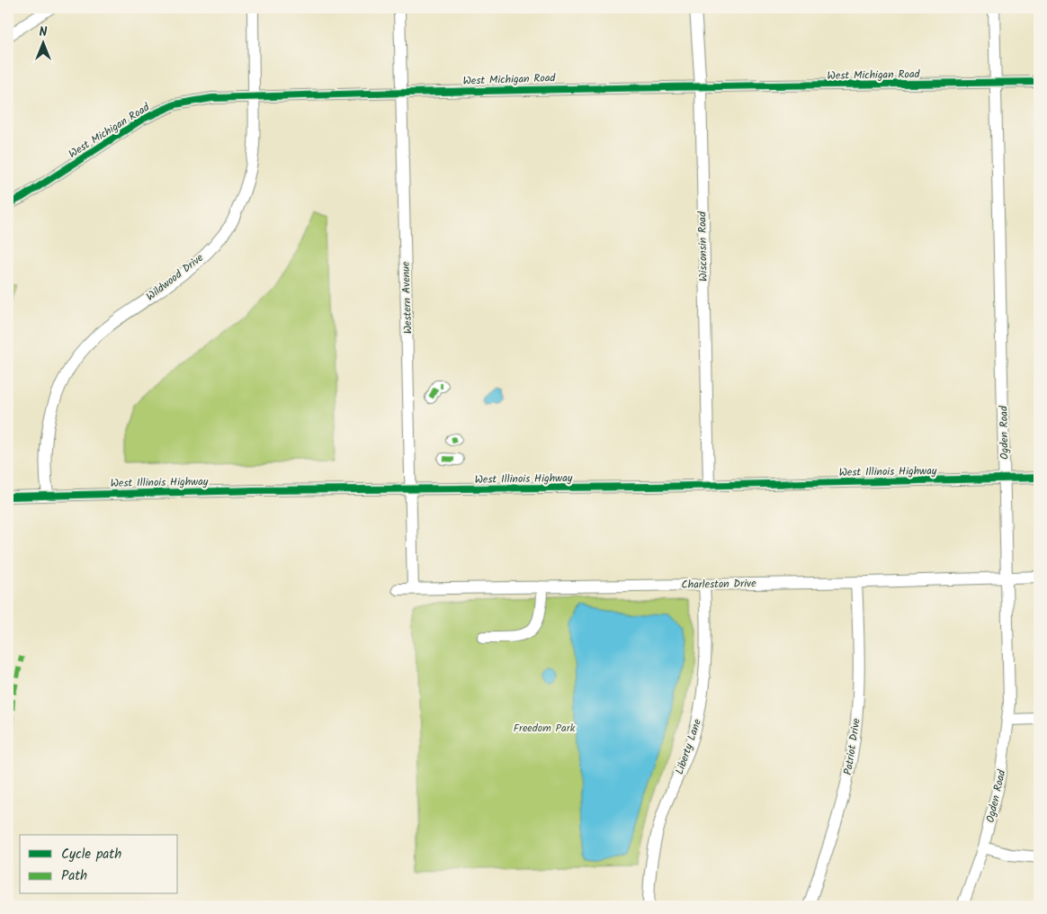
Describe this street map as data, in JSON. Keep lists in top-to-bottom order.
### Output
{
  "streets": {
    "street": [
      "West Michigan Road",
      "Wisconsin Road",
      "Wildwood Drive",
      "Western Avenue",
      "Ogden Road",
      "West Illinois Highway",
      "Charleston Drive",
      "Liberty Lane",
      "Patriot Drive"
    ]
  },
  "crossings": [
    ["West Michigan Road", "Wisconsin Road"],
    ["West Michigan Road", "Wildwood Drive"],
    ["West Michigan Road", "Western Avenue"],
    ["West Michigan Road", "Ogden Road"],
    ["Wisconsin Road", "West Illinois Highway"],
    ["Wildwood Drive", "West Illinois Highway"],
    ["Western Avenue", "West Illinois Highway"],
    ["Western Avenue", "Charleston Drive"],
    ["Ogden Road", "West Illinois Highway"],
    ["Ogden Road", "Charleston Drive"],
    ["Charleston Drive", "Liberty Lane"],
    ["Charleston Drive", "Patriot Drive"]
  ],
  "parks": ["Freedom Park"],
  "legend": ["Cycle path", "Path"],
  "north": "top"
}
